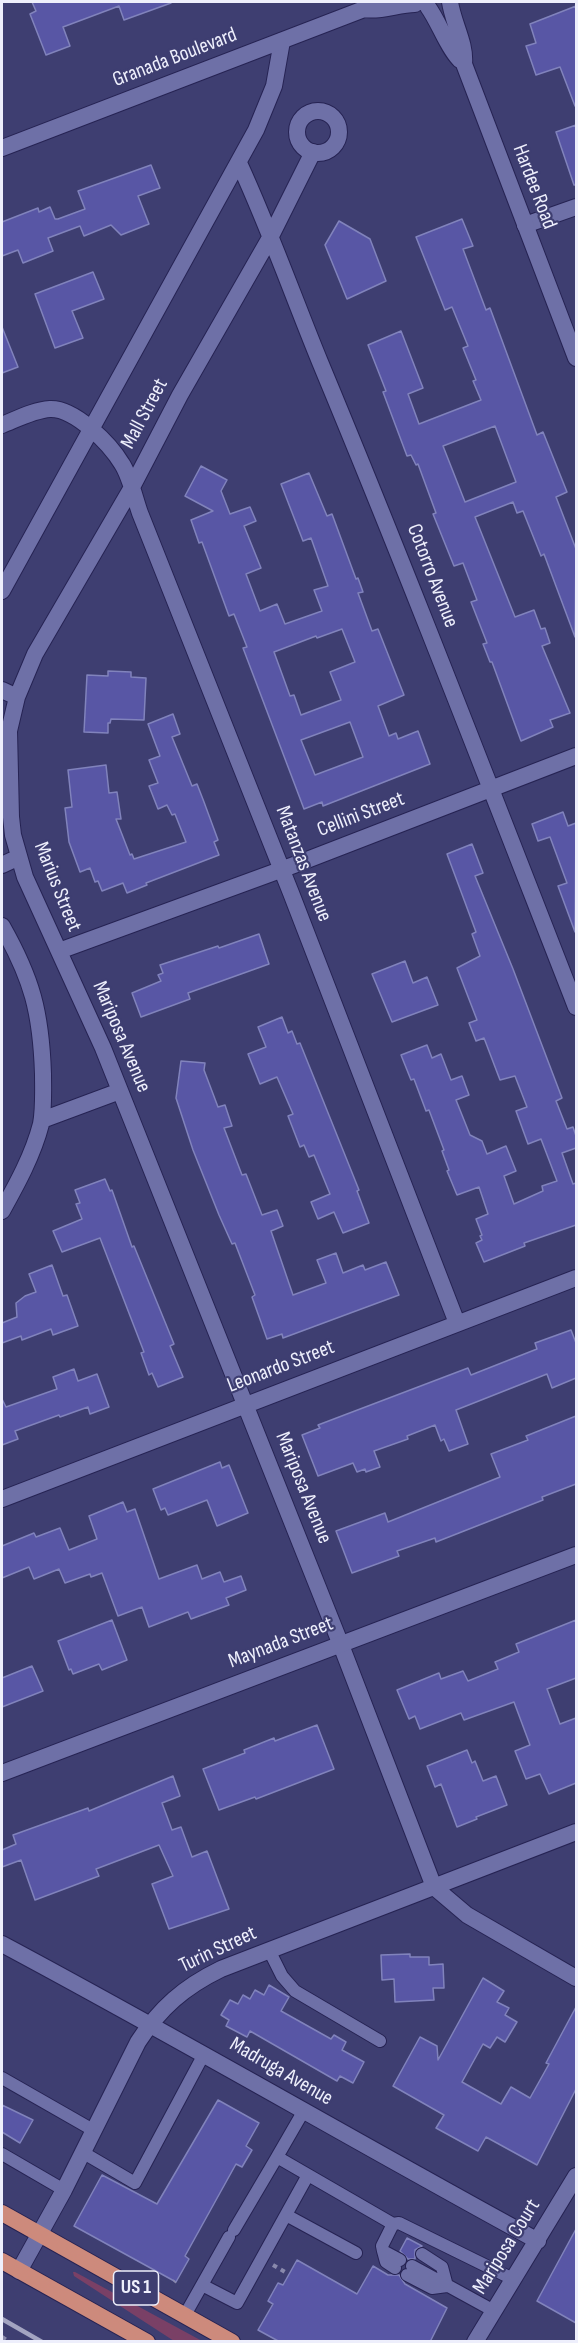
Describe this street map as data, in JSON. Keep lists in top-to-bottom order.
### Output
{
  "streets": {
    "highway": ["US 1"],
    "street": [
      "Granada Boulevard",
      "Hardee Road",
      "Mall Street",
      "Cotorro Avenue",
      "Cellini Street",
      "Matanzas Avenue",
      "Marius Street",
      "Mariposa Avenue",
      "Leonardo Street",
      "Maynada Street",
      "Turin Street",
      "Madruga Avenue",
      "Mariposa Court"
    ]
  },
  "crossings": [
    ["Granada Boulevard", "Hardee Road"],
    ["Granada Boulevard", "Mall Street"],
    ["Mall Street", "Cotorro Avenue"],
    ["Mall Street", "Matanzas Avenue"],
    ["Mall Street", "Marius Street"],
    ["Cotorro Avenue", "Cellini Street"],
    ["Cellini Street", "Matanzas Avenue"],
    ["Cellini Street", "Marius Street"],
    ["Cellini Street", "Mariposa Avenue"],
    ["Matanzas Avenue", "Leonardo Street"],
    ["Marius Street", "Mariposa Avenue"],
    ["Mariposa Avenue", "Leonardo Street"],
    ["Mariposa Avenue", "Maynada Street"],
    ["Mariposa Avenue", "Turin Street"],
    ["Turin Street", "Madruga Avenue"],
    ["Turin Street", "US 1"],
    ["Madruga Avenue", "Mariposa Court"]
  ]
}
